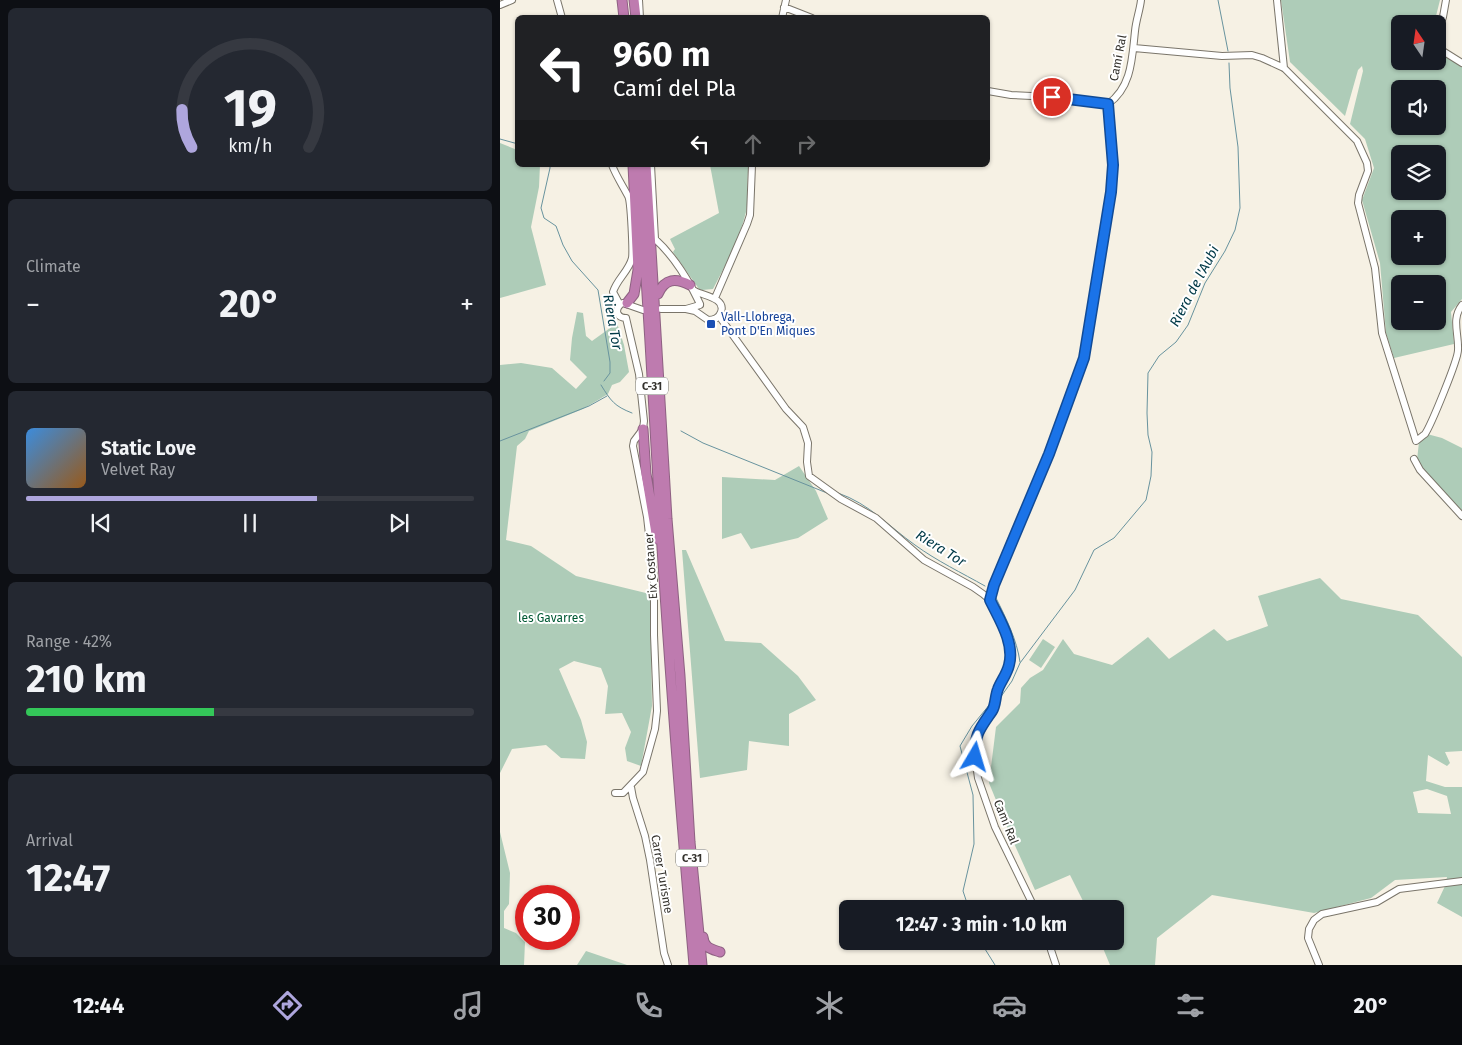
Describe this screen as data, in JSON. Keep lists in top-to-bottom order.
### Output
{
  "streets": {
    "highway": ["C-31", "Eix Costaner"],
    "street": ["Camí Ral", "Carrer Turisme"]
  },
  "water": ["Riera de l'Aubi", "Riera Tor"],
  "parks": ["les Gavarres"],
  "places": {
    "transit": ["Vall-Llobrega, Pont D'En Miques"]
  },
  "north": "top",
  "page": {
    "map_buttons": ["+", "−"],
    "turn": ["960 m", "Camí del Pla"],
    "tile": [
      "Climate",
      ["Range · 42%", "210 km"],
      ["Arrival", "12:47"]
    ],
    "heat": ["−", "20°", "+"],
    "song": ["Static Love", "Velvet Ray"],
    "limit": "30",
    "trip": "12:47 · 3 min · 1.0 km",
    "tabs": ["12:44", "20°"],
    "gauge": ["19", "km/h"]
  }
}
